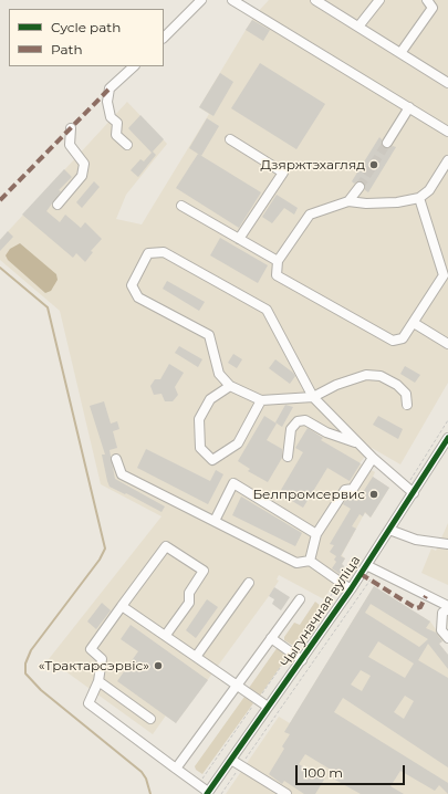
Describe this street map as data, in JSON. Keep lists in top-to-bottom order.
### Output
{
  "streets": {
    "street": ["Чыгуначная вуліца"]
  },
  "places": ["Дзяржтэхагляд", "Белпромсервис", "«Трактарсэрвіс»"],
  "legend": ["Cycle path", "Path"],
  "scale_bar": "100 m"
}
